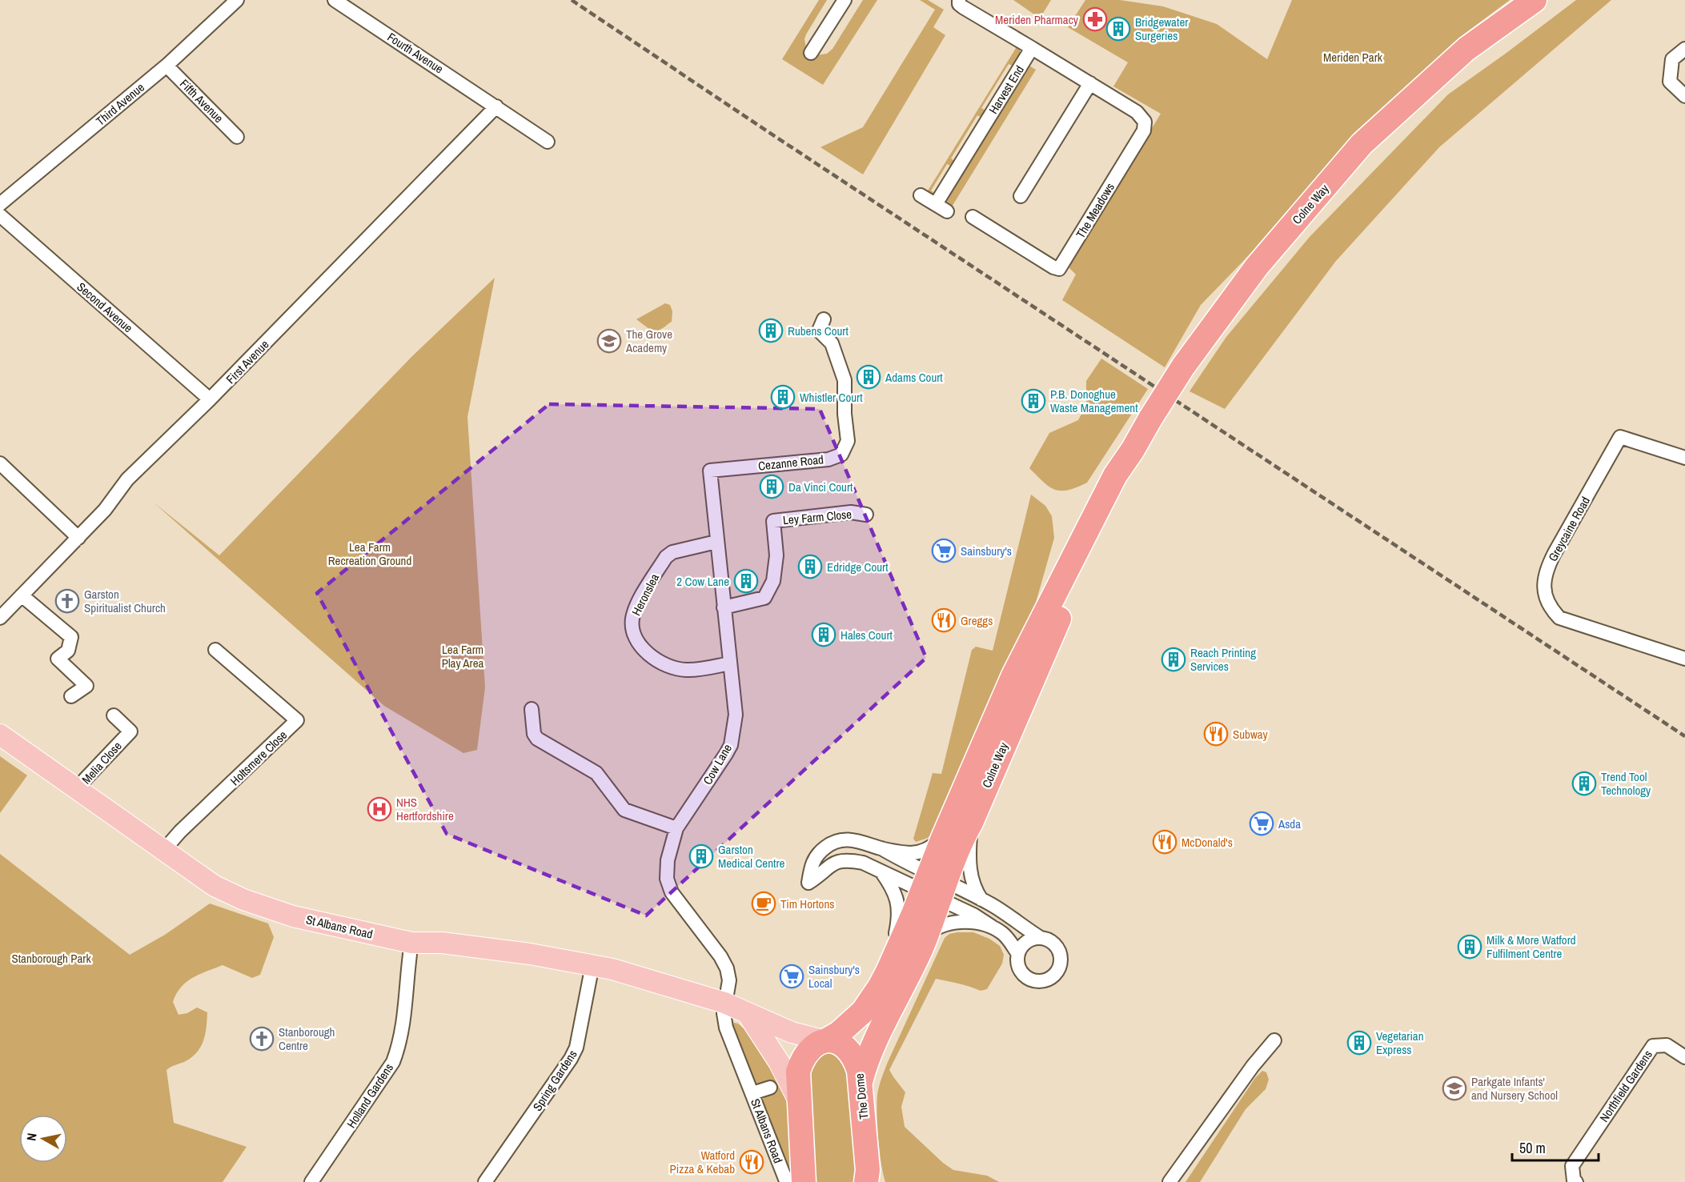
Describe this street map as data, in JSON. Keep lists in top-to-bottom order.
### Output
{
  "streets": {
    "highway": ["Colne Way", "The Dome"],
    "main road": ["St Albans Road"],
    "street": [
      "Fourth Avenue",
      "Harvest End",
      "Fifth Avenue",
      "Third Avenue",
      "The Meadows",
      "Second Avenue",
      "First Avenue",
      "Cezanne Road",
      "Ley Farm Close",
      "Greycaine Road",
      "Heronslea",
      "Holtsmere Close",
      "Melia Close",
      "Cow Lane",
      "Spring Gardens",
      "Northfield Gardens",
      "Holland Gardens"
    ]
  },
  "crossings": [
    ["Fourth Avenue", "First Avenue"],
    ["Harvest End", "The Meadows"],
    ["Fifth Avenue", "Third Avenue"],
    ["Colne Way", "St Albans Road"],
    ["Colne Way", "The Dome"],
    ["Second Avenue", "First Avenue"],
    ["Cezanne Road", "Cow Lane"],
    ["Ley Farm Close", "Cow Lane"],
    ["Heronslea", "Cow Lane"],
    ["Holtsmere Close", "St Albans Road"],
    ["Melia Close", "St Albans Road"],
    ["Cow Lane", "St Albans Road"],
    ["St Albans Road", "Spring Gardens"],
    ["St Albans Road", "Holland Gardens"],
    ["St Albans Road", "The Dome"]
  ],
  "parks": [
    "Meriden Park",
    "Lea Farm Recreation Ground",
    "Lea Farm Play Area",
    "Stanborough Park"
  ],
  "places": {
    "pharmacy": ["Meriden Pharmacy"],
    "building": [
      "Bridgewater Surgeries",
      "Rubens Court",
      "Adams Court",
      "Whistler Court",
      "P.B. Donoghue Waste Management",
      "Da Vinci Court",
      "Edridge Court",
      "2 Cow Lane",
      "Hales Court",
      "Reach Printing Services",
      "Trend Tool Technology",
      "Garston Medical Centre",
      "Milk & More Watford Fulfilment Centre",
      "Vegetarian Express"
    ],
    "school or university": ["The Grove Academy", "Parkgate Infants' and Nursery School"],
    "supermarket": ["Sainsbury's", "Asda", "Sainsbury's Local"],
    "church": ["Garston Spiritualist Church", "Stanborough Centre"],
    "restaurant": [
      "Greggs",
      "Subway",
      "McDonald's",
      "Watford Pizza & Kebab"
    ],
    "hospital": ["NHS Hertfordshire"],
    "cafe": ["Tim Hortons"]
  },
  "scale_bar": "50 m",
  "north": "left"
}
